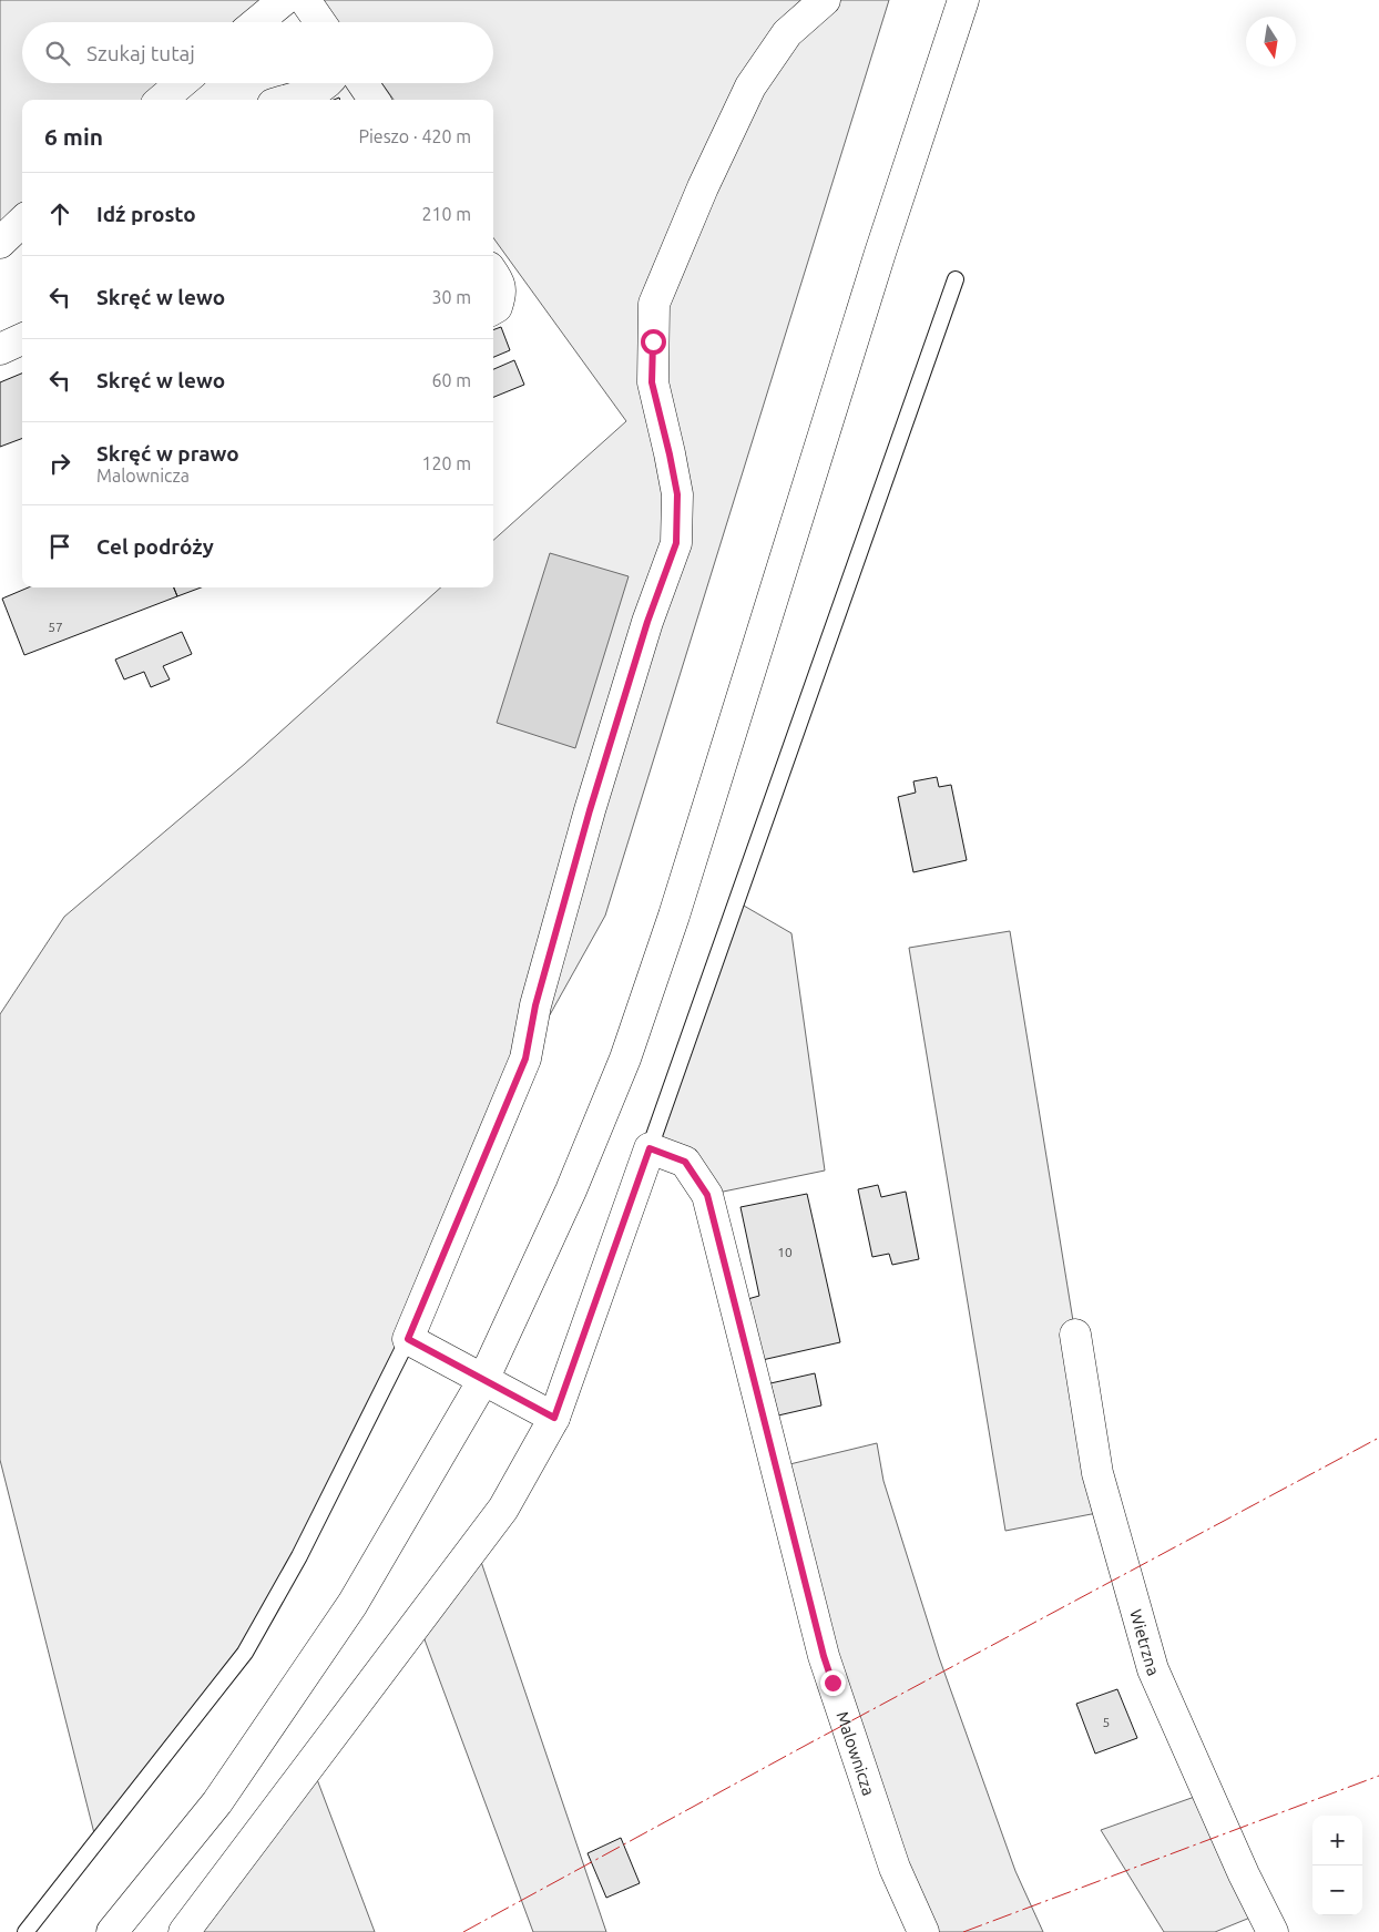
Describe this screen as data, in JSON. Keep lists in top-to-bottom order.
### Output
{
  "streets": {
    "main road": ["Wietrzna", "Malownicza"]
  },
  "house_numbers": ["57", "10", "5"],
  "north": "bottom",
  "page": {
    "search": "Szukaj tutaj",
    "heading": ["6 min", "Pieszo · 420 m"],
    "list": [
      ["Idź prosto", "210 m"],
      ["Skręć w lewo", "30 m"],
      ["Skręć w lewo", "60 m"],
      ["Skręć w prawo", "Malownicza", "120 m"],
      "Cel podróży"
    ],
    "map_buttons": ["+", "−"]
  }
}
